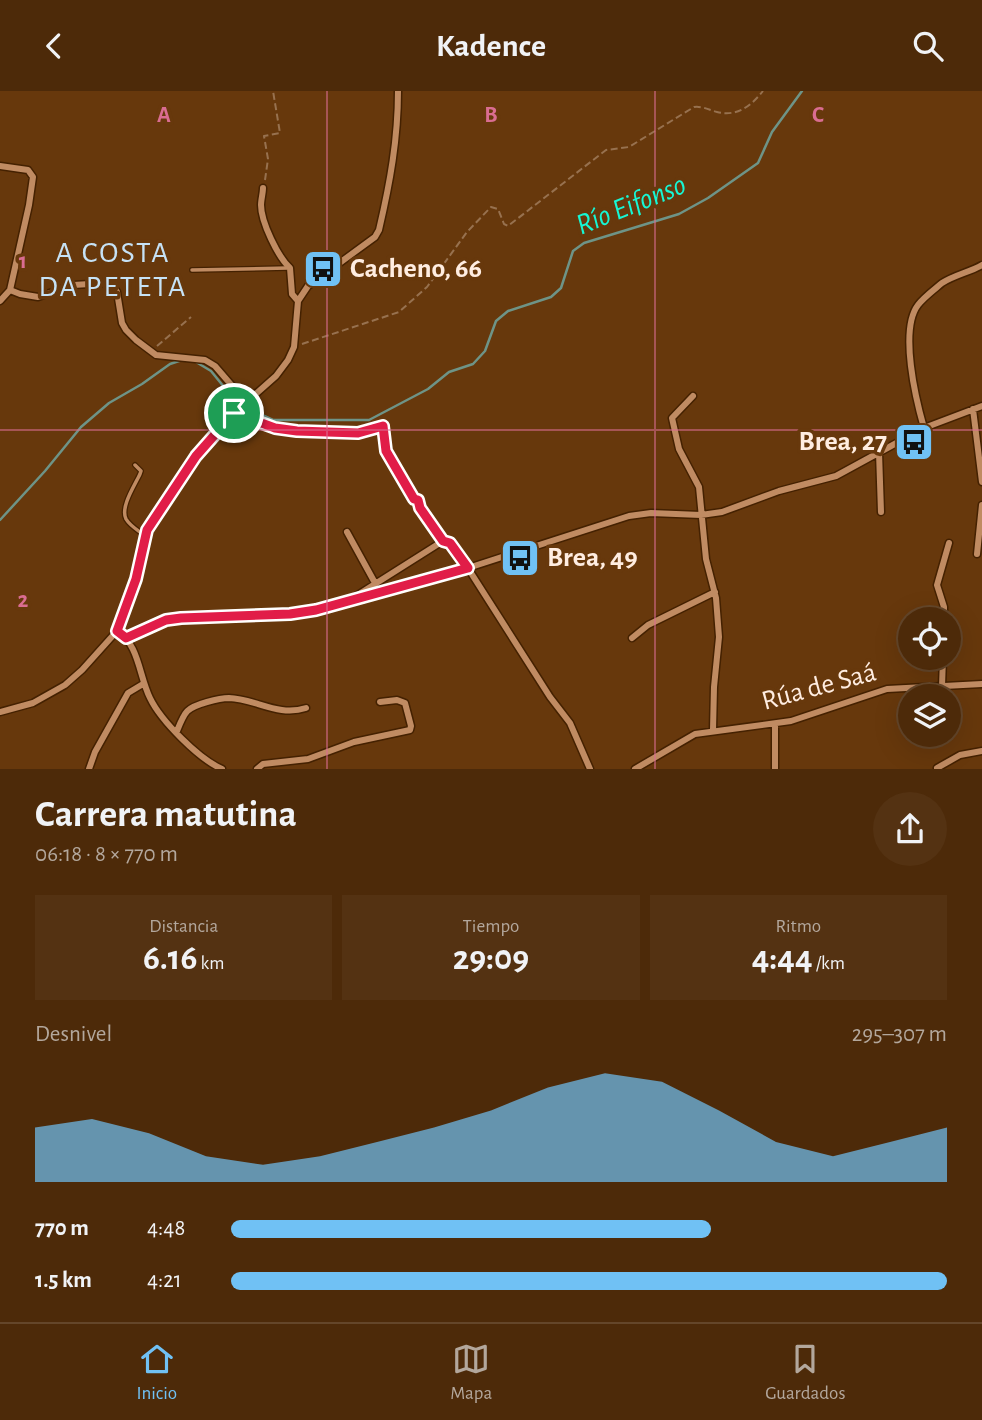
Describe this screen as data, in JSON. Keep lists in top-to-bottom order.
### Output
{
  "streets": {
    "street": ["Rúa de Saá"]
  },
  "districts": ["A COSTA DA PETETA"],
  "water": ["Río Eifonso"],
  "places": {
    "bus stop": ["Cacheno, 66", "Brea, 27", "Brea, 49"]
  },
  "page": {
    "header": "Kadence",
    "heading": ["Carrera matutina", "06:18 · 8 × 770 m"],
    "stats": [
      ["Distancia", "6.16 km"],
      ["Tiempo", "29:09"],
      ["Ritmo", "4:44 /km"]
    ],
    "chart": ["Desnivel", "295–307 m"],
    "list": [
      {
        "name": "770 m",
        "note": "4:48"
      },
      {
        "name": "1.5 km",
        "note": "4:21"
      }
    ],
    "tabs": ["Inicio", "Mapa", "Guardados"]
  },
  "grid": {
    "columns": ["A", "B", "C"],
    "rows": ["1", "2"]
  }
}
